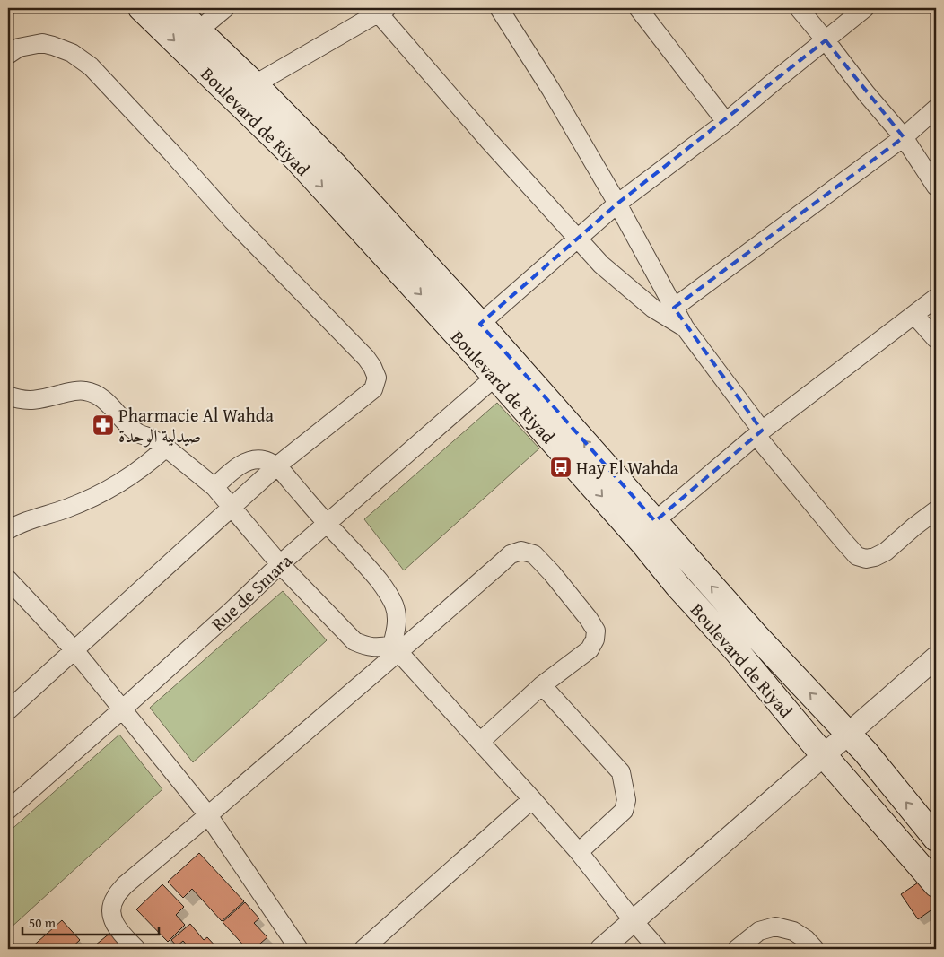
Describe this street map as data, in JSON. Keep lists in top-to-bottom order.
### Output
{
  "streets": {
    "main road": ["Boulevard de Riyad"],
    "street": ["Rue de Smara"]
  },
  "crossings": [
    ["Boulevard de Riyad", "Rue de Smara"]
  ],
  "places": {
    "pharmacy": ["Pharmacie Al Wahda صيدلية الوحدة"],
    "bus stop": ["Hay El Wahda"]
  },
  "scale_bar": "50 m"
}
